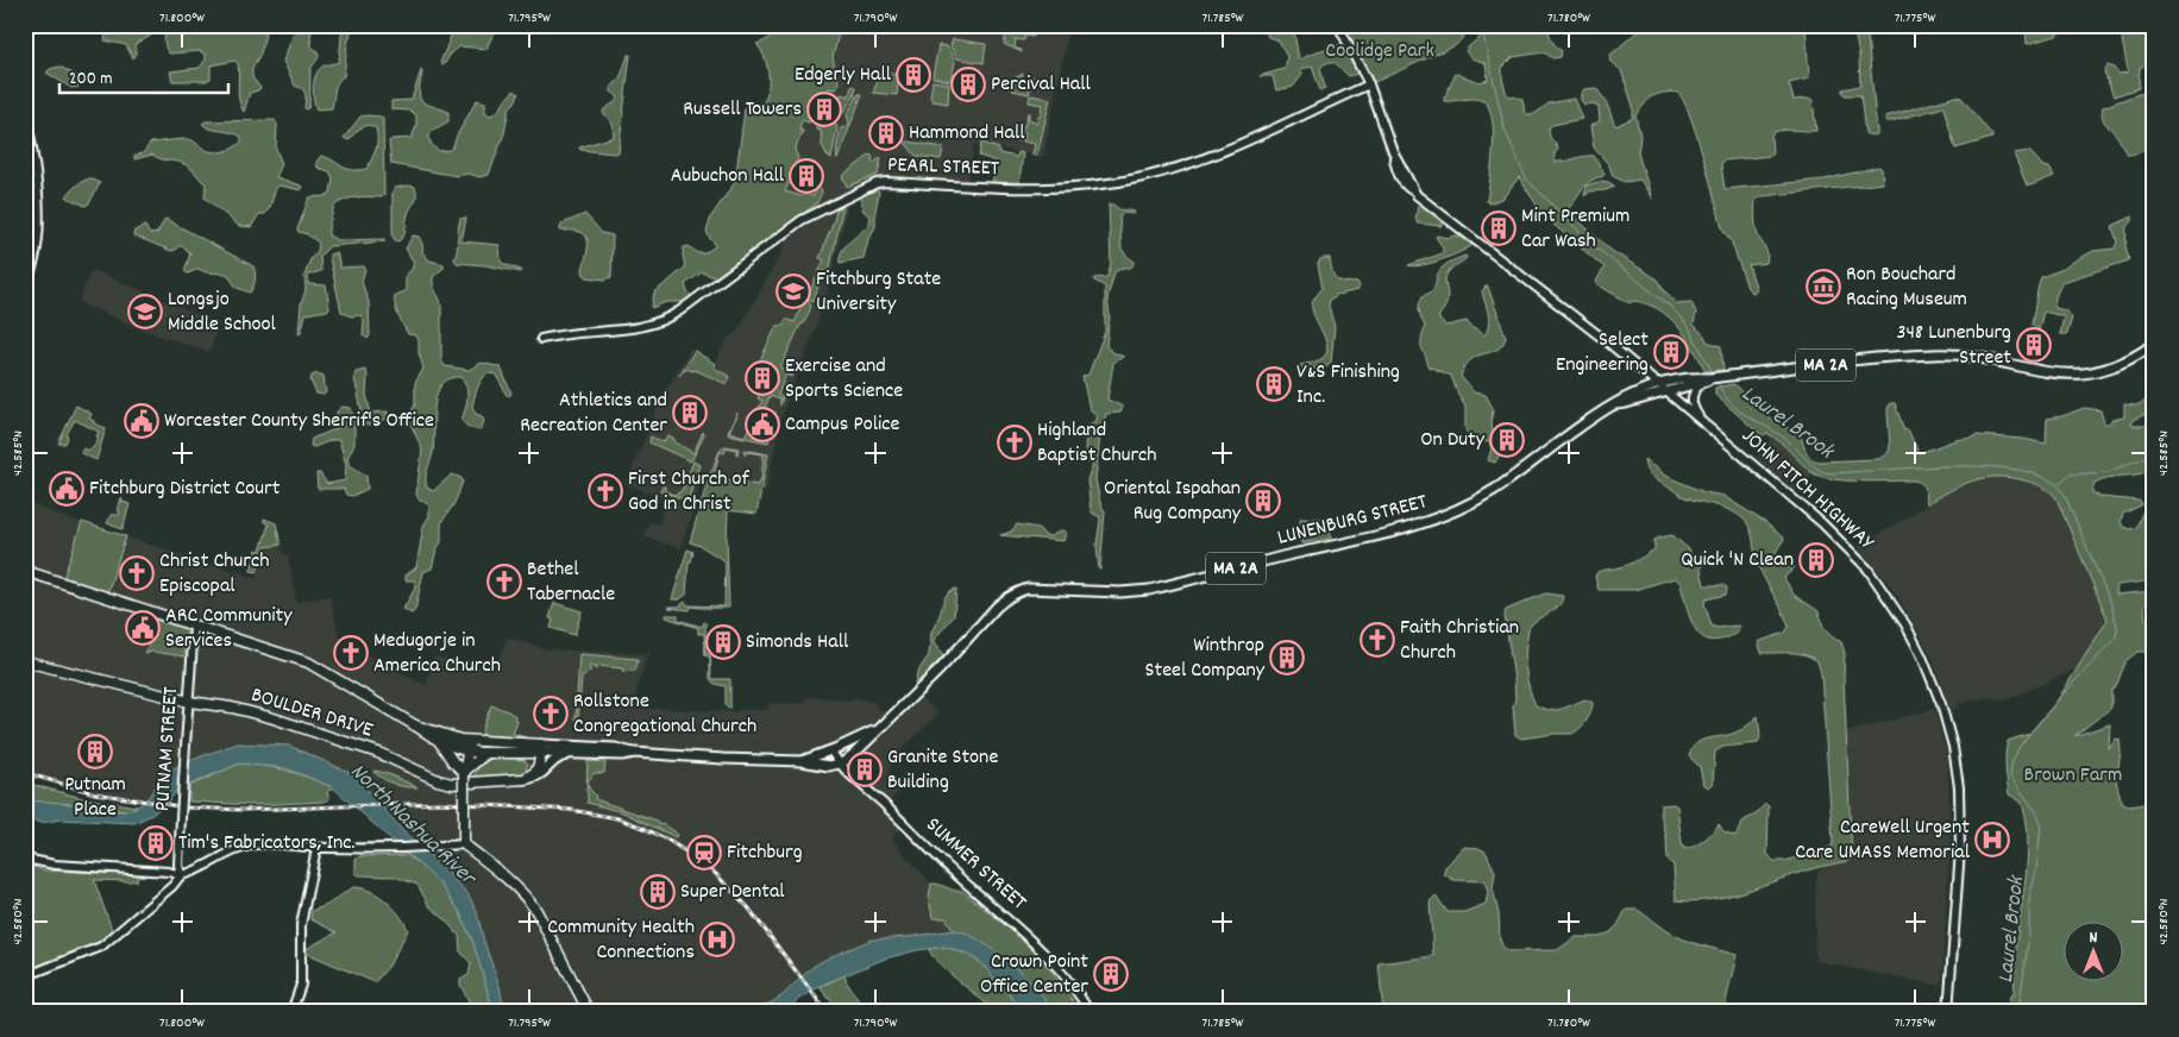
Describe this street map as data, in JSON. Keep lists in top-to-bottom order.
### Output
{
  "streets": {
    "highway": ["MA 2A", "BOULDER DRIVE"],
    "main road": [
      "PEARL STREET",
      "JOHN FITCH HIGHWAY",
      "LUNENBURG STREET",
      "PUTNAM STREET",
      "SUMMER STREET"
    ]
  },
  "crossings": [
    ["PEARL STREET", "JOHN FITCH HIGHWAY"],
    ["MA 2A", "LUNENBURG STREET"],
    ["MA 2A", "BOULDER DRIVE"],
    ["MA 2A", "SUMMER STREET"],
    ["JOHN FITCH HIGHWAY", "LUNENBURG STREET"],
    ["LUNENBURG STREET", "SUMMER STREET"],
    ["BOULDER DRIVE", "PUTNAM STREET"]
  ],
  "water": ["Laurel Brook", "North Nashua River"],
  "parks": ["Coolidge Park", "Brown Farm"],
  "places": {
    "building": [
      "Edgerly Hall",
      "Percival Hall",
      "Russell Towers",
      "Hammond Hall",
      "Aubuchon Hall",
      "Mint Premium Car Wash",
      "348 Lunenburg Street",
      "Select Engineering",
      "Exercise and Sports Science",
      "V&S Finishing Inc.",
      "Athletics and Recreation Center",
      "On Duty",
      "Oriental Ispahan Rug Company",
      "Quick 'N Clean",
      "Simonds Hall",
      "Winthrop Steel Company",
      "Putnam Place",
      "Granite Stone Building",
      "Tim's Fabricators, Inc.",
      "Super Dental",
      "Crown Point Office Center"
    ],
    "museum": ["Ron Bouchard Racing Museum"],
    "school or university": ["Fitchburg State University", "Longsjo Middle School"],
    "public building": [
      "Worcester County Sherrif's Office",
      "Campus Police",
      "Fitchburg District Court",
      "ARC Community Services"
    ],
    "church": [
      "Highland Baptist Church",
      "First Church of God in Christ",
      "Christ Church Episcopal",
      "Bethel Tabernacle",
      "Faith Christian Church",
      "Medugorje in America Church",
      "Rollstone Congregational Church"
    ],
    "hospital": ["CareWell Urgent Care UMASS Memorial", "Community Health Connections"],
    "station": ["Fitchburg"]
  },
  "scale_bar": "200 m",
  "north": "top",
  "coordinates": [
    "71.800°W",
    "71.795°W",
    "71.790°W",
    "71.785°W",
    "71.780°W",
    "71.775°W",
    "42.585°N",
    "42.580°N"
  ]
}
